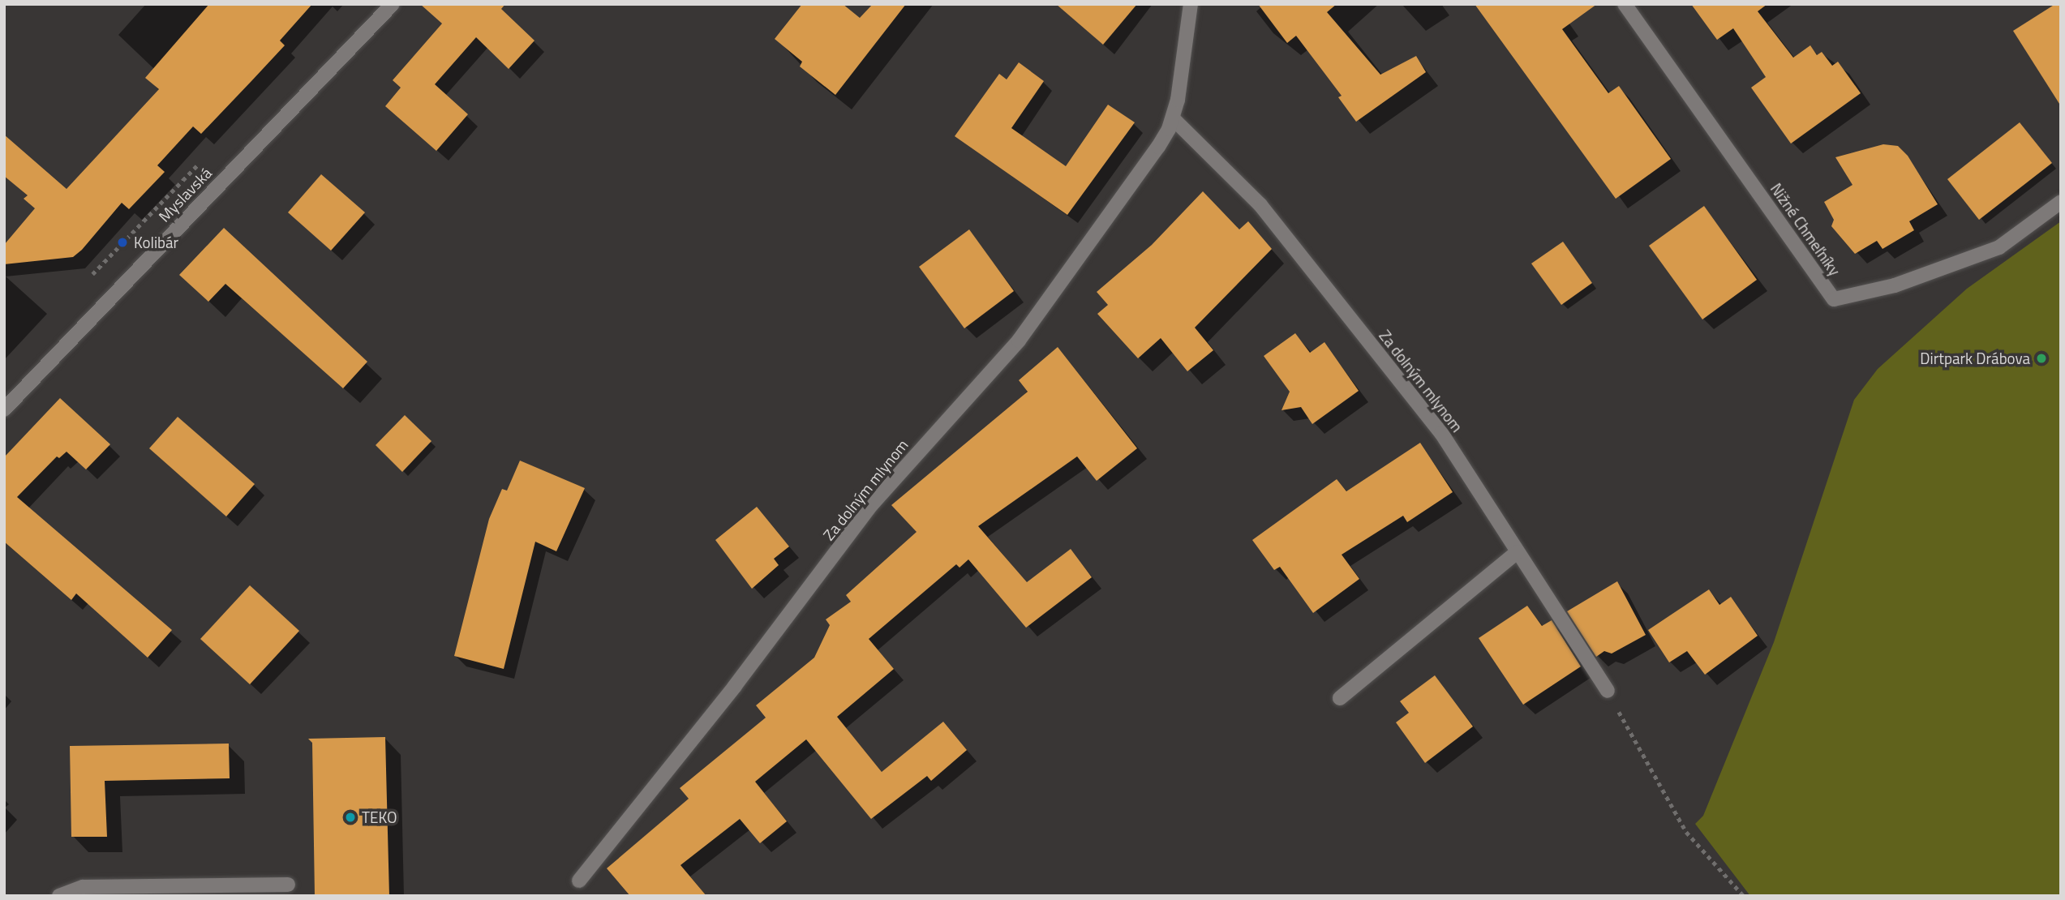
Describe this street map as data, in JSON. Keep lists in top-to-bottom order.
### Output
{
  "streets": {
    "street": ["Myslavská", "Nižné Chmeľníky", "Za dolným mlynom"]
  },
  "places": ["Kolibár", "Dirtpark Drábova", "TEKO"]
}
